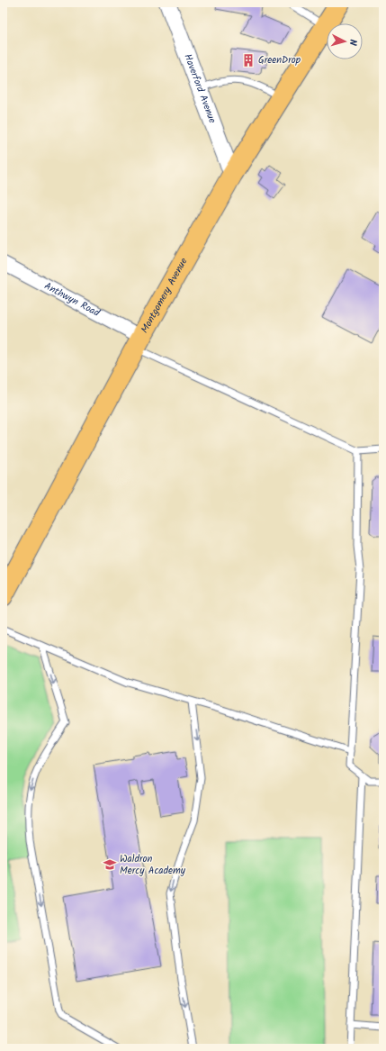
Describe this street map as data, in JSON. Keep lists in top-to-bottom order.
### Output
{
  "streets": {
    "main road": ["Montgomery Avenue"],
    "street": ["Haverford Avenue", "Anthwyn Road"]
  },
  "crossings": [
    ["Haverford Avenue", "Montgomery Avenue"],
    ["Montgomery Avenue", "Anthwyn Road"]
  ],
  "places": {
    "building": ["GreenDrop"],
    "school or university": ["Waldron Mercy Academy"]
  },
  "north": "right"
}
